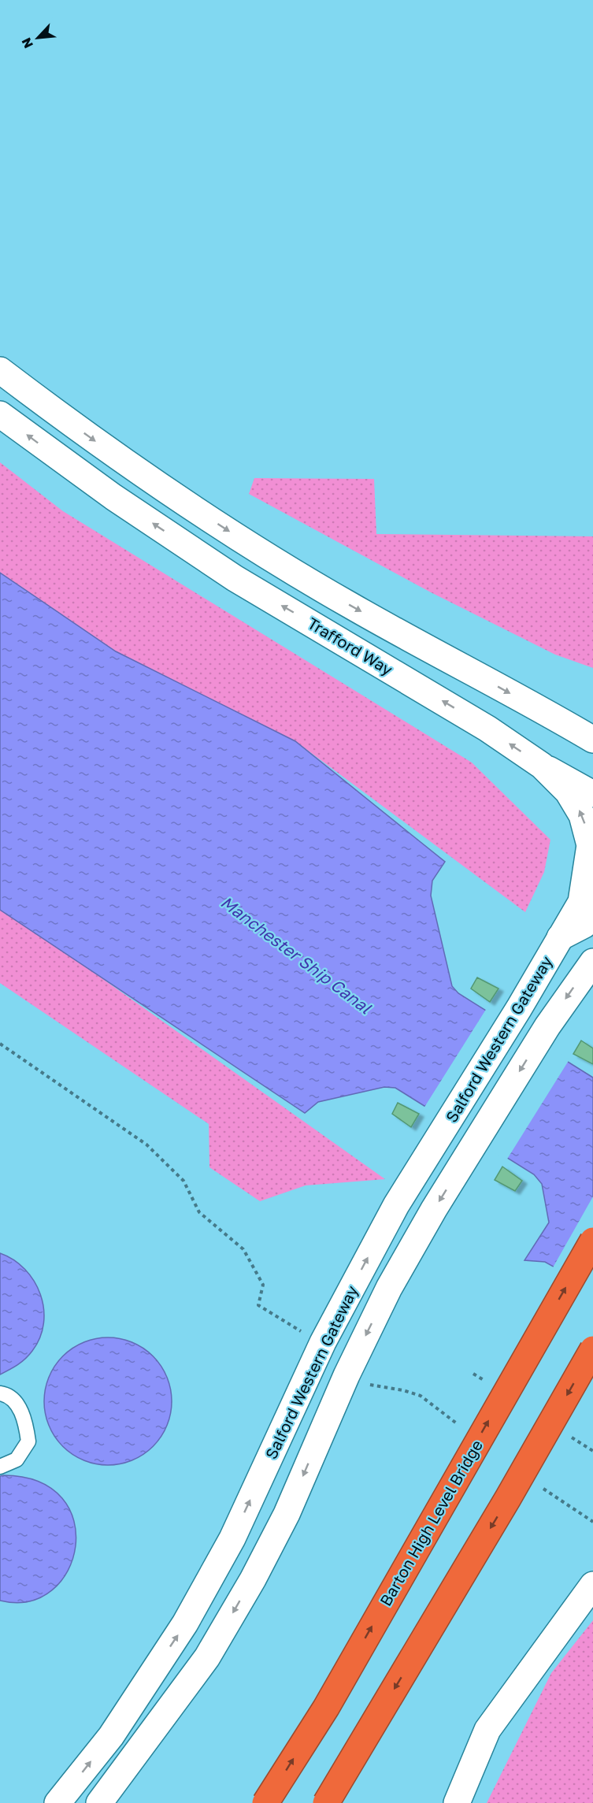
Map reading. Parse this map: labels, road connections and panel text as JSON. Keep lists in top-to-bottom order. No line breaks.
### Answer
{"streets":{"highway":["Barton High Level Bridge"],"street":["Trafford Way","Salford Western Gateway"]},"crossings":[["Trafford Way","Salford Western Gateway"]],"water":["Manchester Ship Canal"],"north":"bottom left"}
